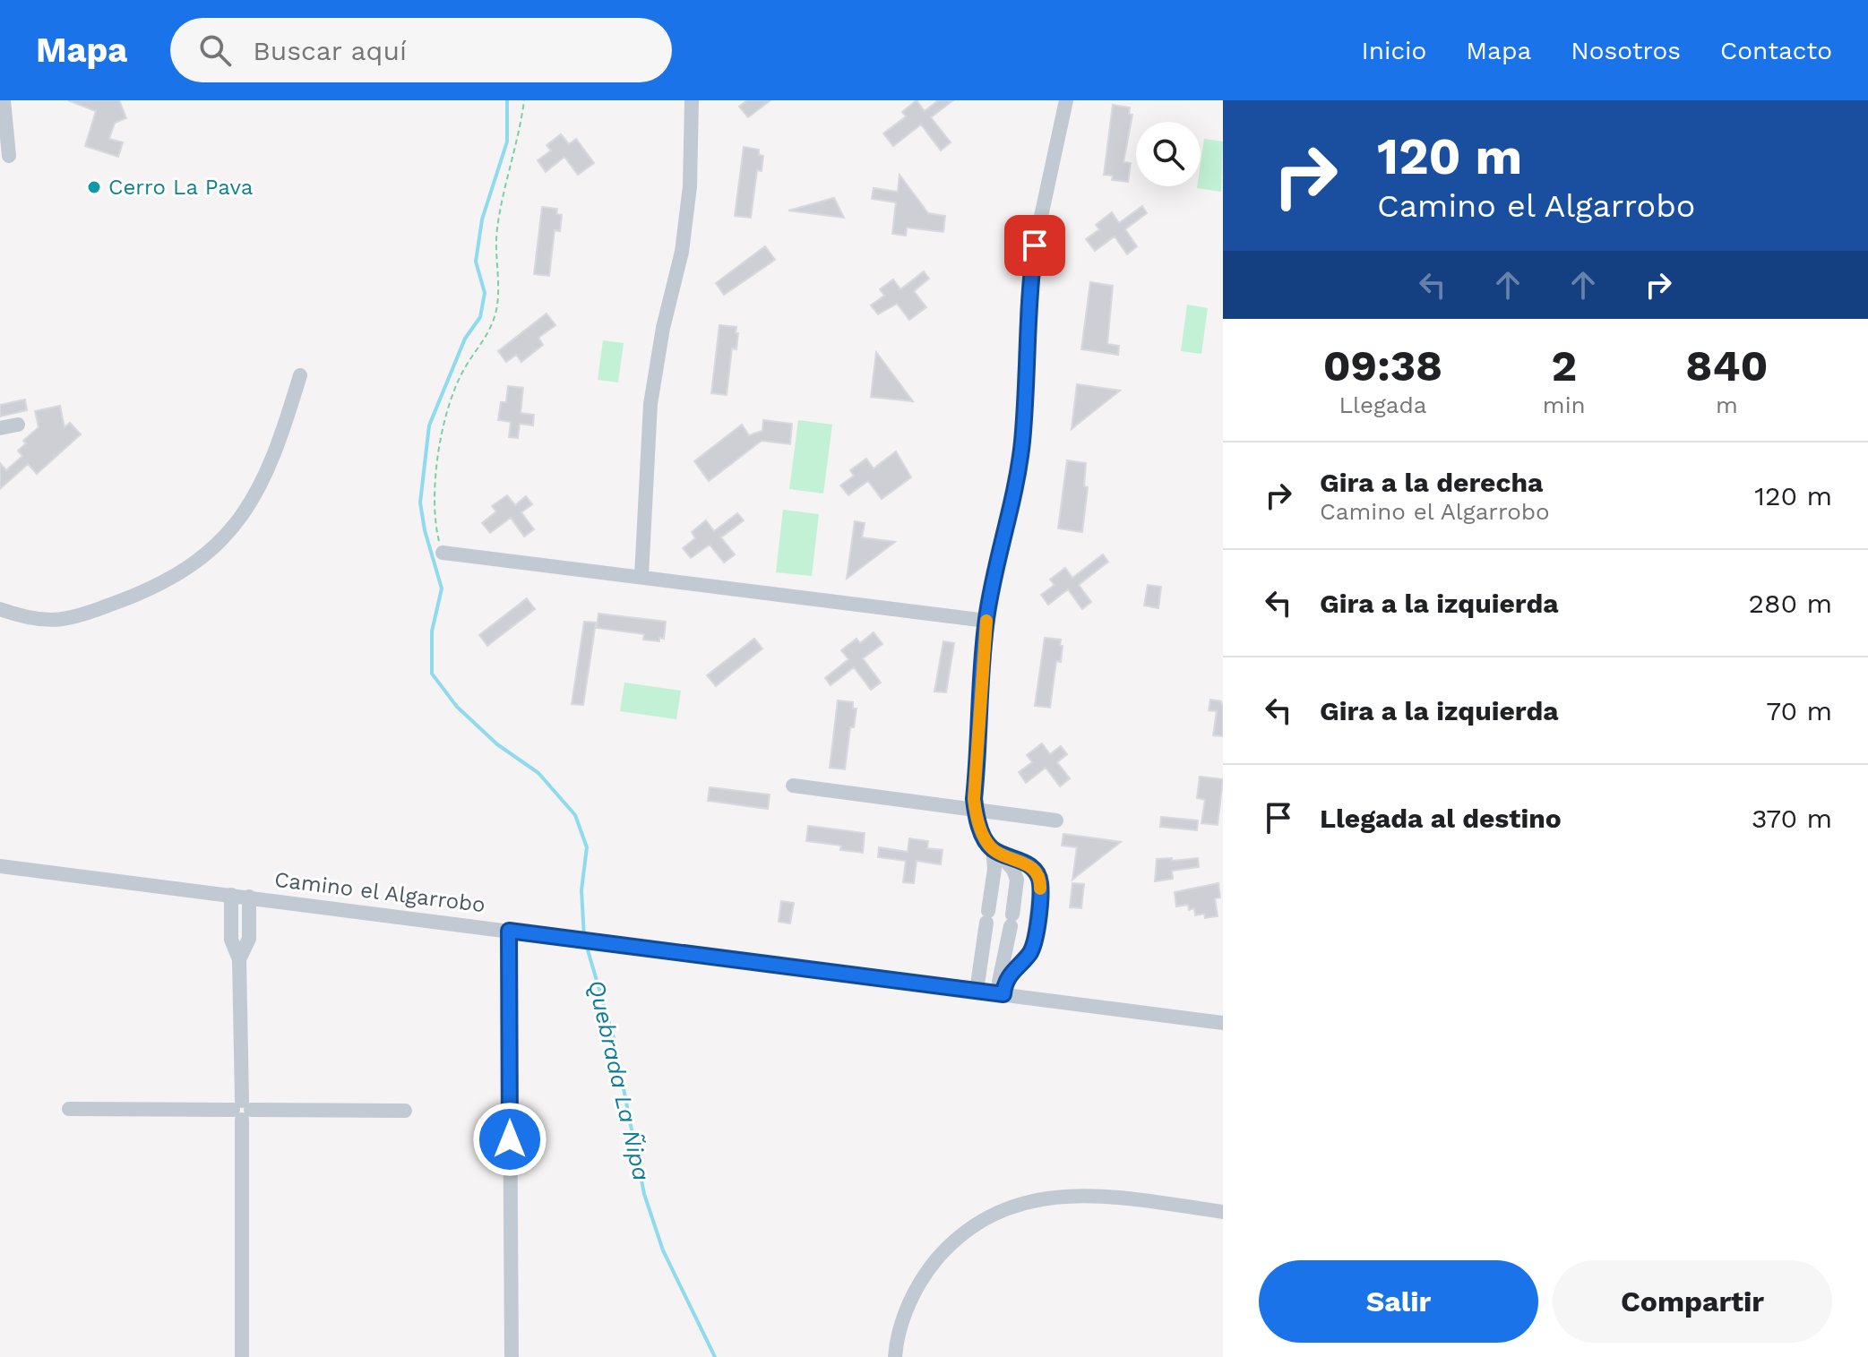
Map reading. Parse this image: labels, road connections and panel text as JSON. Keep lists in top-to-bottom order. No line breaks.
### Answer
{"streets":{"street":["Camino el Algarrobo"]},"water":["Quebrada La Ñipa"],"places":["Cerro La Pava"],"page":{"header":"Mapa","search":"Buscar aquí","nav":["Inicio","Mapa","Nosotros","Contacto"],"turn":["120 m","Camino el Algarrobo"],"eta":["09:38","Llegada","2","min","840","m"],"list":[{"name":"Gira a la derecha","note":"Camino el Algarrobo","value":"120 m"},{"name":"Gira a la izquierda","value":"280 m"},{"name":"Gira a la izquierda","value":"70 m"},{"name":"Llegada al destino","value":"370 m"}],"buttons":["Salir","Compartir"]}}
